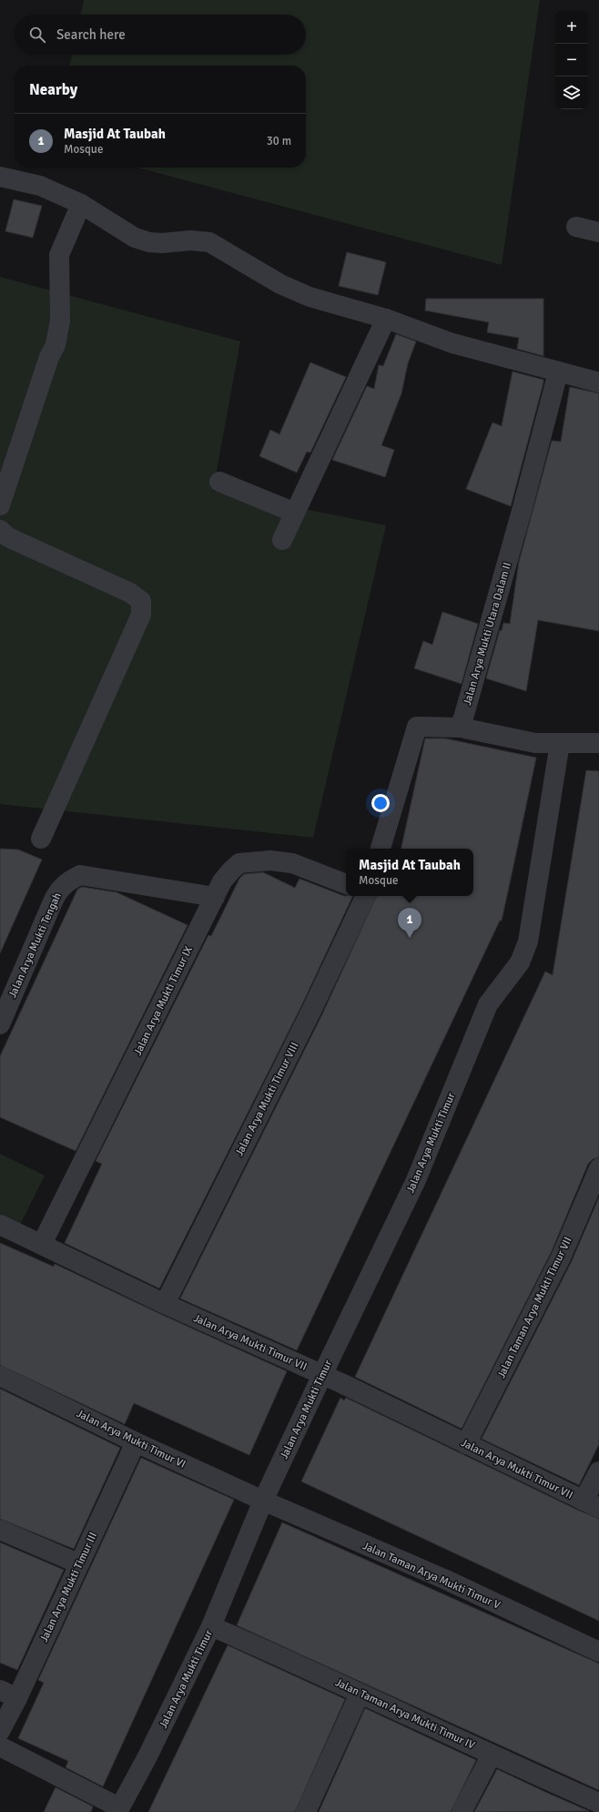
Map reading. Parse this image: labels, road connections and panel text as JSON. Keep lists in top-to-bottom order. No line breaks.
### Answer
{"streets":{"street":["Jalan Arya Mukti Utara Dalam II","Jalan Arya Mukti Tengah","Jalan Arya Mukti Timur IX","Jalan Arya Mukti Timur VIII","Jalan Arya Mukti Timur","Jalan Taman Arya Mukti Timur VII","Jalan Arya Mukti Timur VII","Jalan Arya Mukti Timur VI","Jalan Taman Arya Mukti Timur V","Jalan Arya Mukti Timur III","Jalan Taman Arya Mukti Timur IV"]},"crossings":[["Jalan Arya Mukti Tengah","Jalan Arya Mukti Timur IX"],["Jalan Arya Mukti Timur IX","Jalan Arya Mukti Timur VII"],["Jalan Arya Mukti Timur VIII","Jalan Arya Mukti Timur VII"],["Jalan Arya Mukti Timur","Jalan Arya Mukti Timur VII"],["Jalan Arya Mukti Timur","Jalan Arya Mukti Timur VI"],["Jalan Arya Mukti Timur","Jalan Taman Arya Mukti Timur V"],["Jalan Arya Mukti Timur","Jalan Taman Arya Mukti Timur IV"],["Jalan Taman Arya Mukti Timur VII","Jalan Arya Mukti Timur VII"],["Jalan Arya Mukti Timur VI","Jalan Taman Arya Mukti Timur V"],["Jalan Arya Mukti Timur VI","Jalan Arya Mukti Timur III"]],"page":{"map_buttons":["+","−"],"search":"Search here","heading":"Nearby","list":[{"mark":"1","name":"Masjid At Taubah","note":"Mosque","value":"30 m"}],"popup":["Masjid At Taubah","Mosque"],"pins":"1"}}
